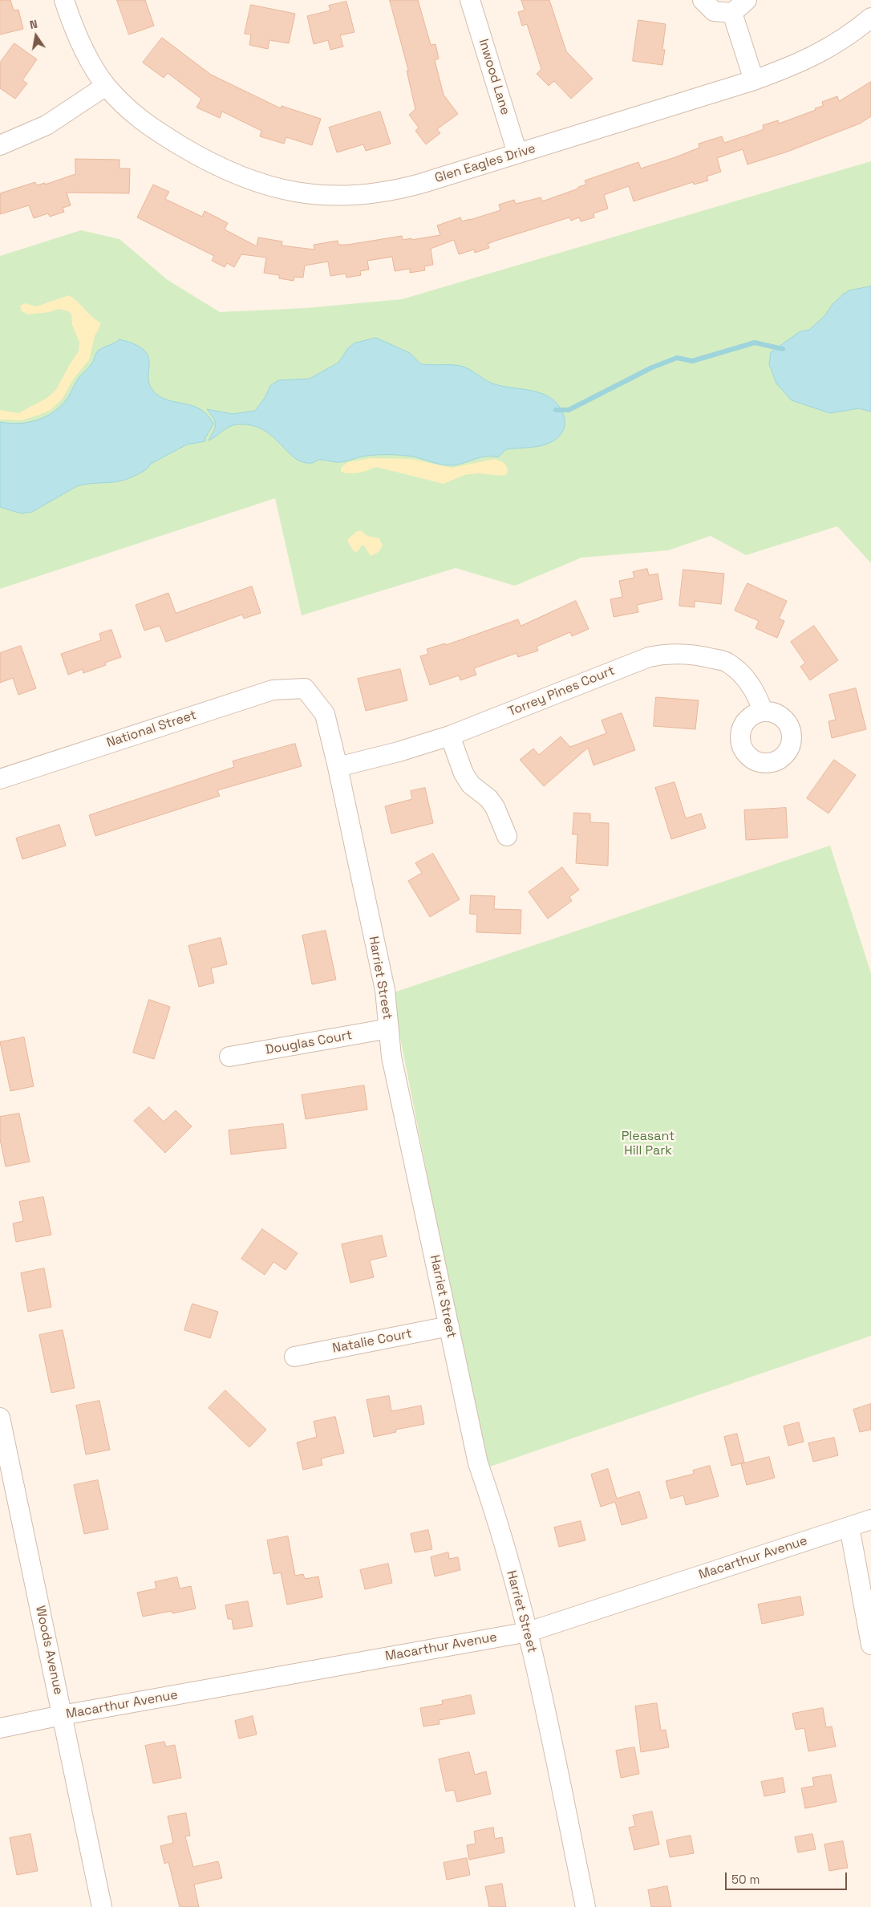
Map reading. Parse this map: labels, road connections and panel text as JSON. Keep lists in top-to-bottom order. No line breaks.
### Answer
{"streets":{"street":["Inwood Lane","Glen Eagles Drive","Torrey Pines Court","National Street","Harriet Street","Douglas Court","Natalie Court","Macarthur Avenue","Woods Avenue"]},"crossings":[["Inwood Lane","Glen Eagles Drive"],["Torrey Pines Court","Harriet Street"],["National Street","Harriet Street"],["Harriet Street","Douglas Court"],["Harriet Street","Natalie Court"],["Harriet Street","Macarthur Avenue"],["Macarthur Avenue","Woods Avenue"]],"parks":["Pleasant Hill Park"],"scale_bar":"50 m","north":"top"}
